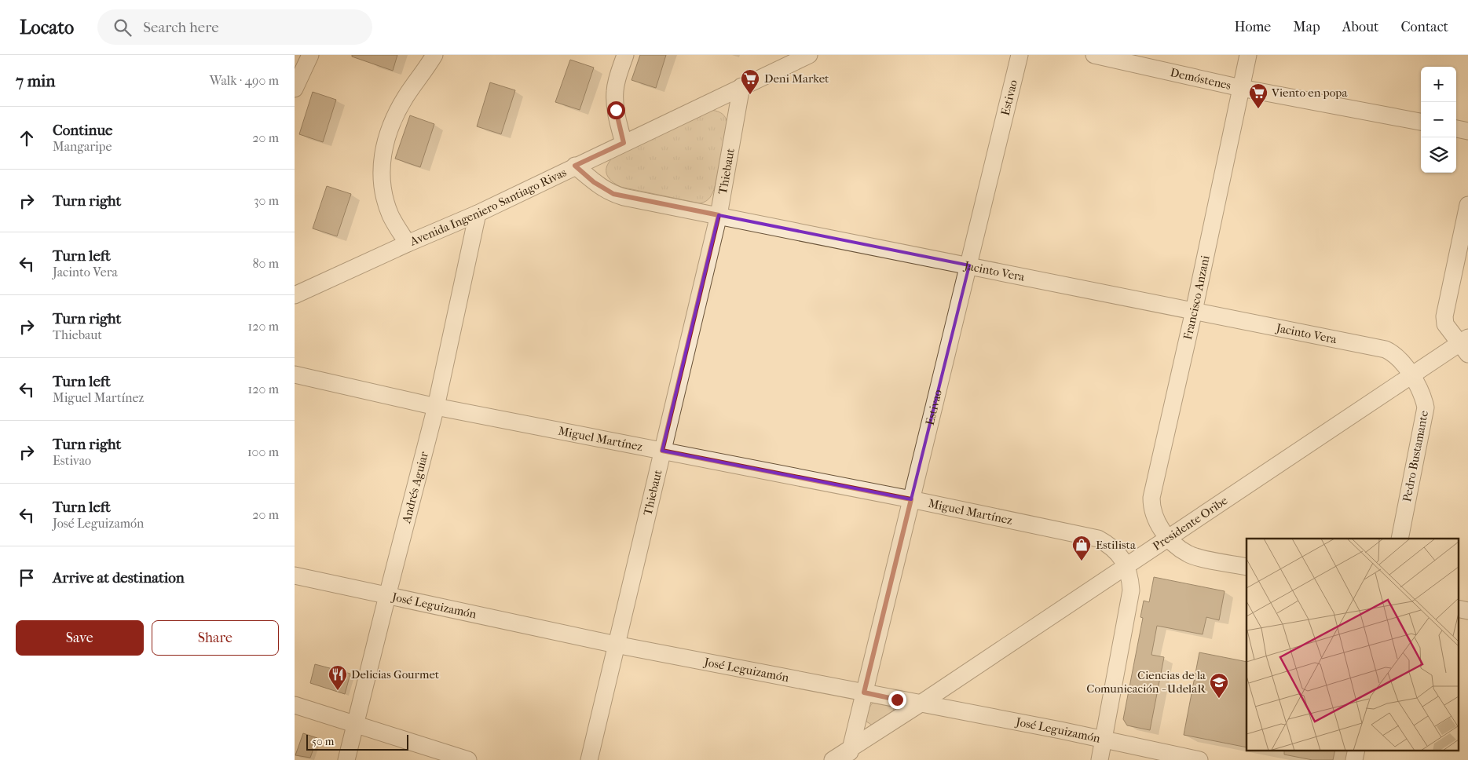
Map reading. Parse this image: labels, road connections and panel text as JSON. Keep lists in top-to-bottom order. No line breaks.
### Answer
{"streets":{"street":["Demóstenes","Estivao","Thiebaut","Avenida Ingeniero Santiago Rivas","Jacinto Vera","Francisco Anzani","Miguel Martínez","Pedro Bustamante","Andrés Aguiar","Presidente Oribe","José Leguizamón"]},"crossings":[["Demóstenes","Francisco Anzani"],["Estivao","Jacinto Vera"],["Estivao","Miguel Martínez"],["Estivao","Presidente Oribe"],["Estivao","José Leguizamón"],["Thiebaut","Avenida Ingeniero Santiago Rivas"],["Thiebaut","Jacinto Vera"],["Thiebaut","Miguel Martínez"],["Thiebaut","José Leguizamón"],["Avenida Ingeniero Santiago Rivas","Jacinto Vera"],["Avenida Ingeniero Santiago Rivas","Andrés Aguiar"],["Jacinto Vera","Francisco Anzani"],["Jacinto Vera","Pedro Bustamante"],["Jacinto Vera","Presidente Oribe"],["Francisco Anzani","Presidente Oribe"],["Miguel Martínez","Andrés Aguiar"],["Miguel Martínez","Presidente Oribe"],["Pedro Bustamante","Presidente Oribe"],["Andrés Aguiar","José Leguizamón"],["Presidente Oribe","José Leguizamón"]],"places":{"supermarket":["Deni Market","Viento en popa"],"shop":["Estilista"],"restaurant":["Delicias Gourmet"],"school or university":["Ciencias de la Comunicación - UdelaR"]},"scale_bar":"50 m","page":{"header":"Locato","search":"Search here","nav":["Home","Map","About","Contact"],"heading":["7 min","Walk · 490 m"],"map_buttons":["+","−"],"list":[["Continue","Mangaripe","20 m"],["Turn right","30 m"],["Turn left","Jacinto Vera","80 m"],["Turn right","Thiebaut","120 m"],["Turn left","Miguel Martínez","120 m"],["Turn right","Estivao","100 m"],["Turn left","José Leguizamón","20 m"],"Arrive at destination"],"buttons":["Save","Share"],"scale":"50 m"}}
